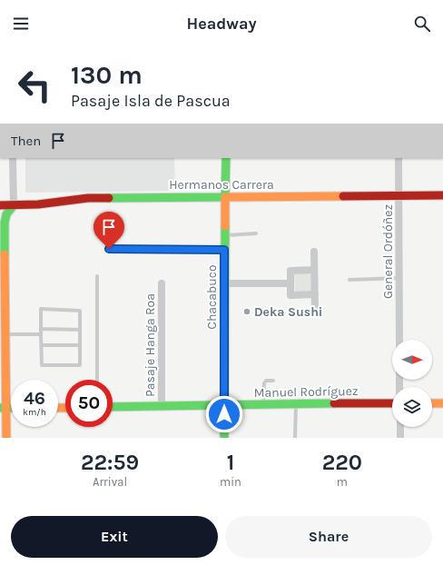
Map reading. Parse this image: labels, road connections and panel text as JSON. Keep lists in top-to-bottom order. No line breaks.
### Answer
{"streets":{"main road":["Hermanos Carrera","Chacabuco","Manuel Rodríguez"],"street":["General Ordóñez","Pasaje Hanga Roa"]},"crossings":[["Hermanos Carrera","General Ordóñez"],["Hermanos Carrera","Chacabuco"],["Chacabuco","Manuel Rodríguez"],["Pasaje Hanga Roa","Manuel Rodríguez"]],"places":["Deka Sushi"],"north":"right","page":{"header":"Headway","turn":["130 m","Pasaje Isla de Pascua"],"then":"Then","speed":"46 km/h","limit":"50","eta":["22:59","Arrival","1","min","220","m"],"buttons":["Exit","Share"]}}
